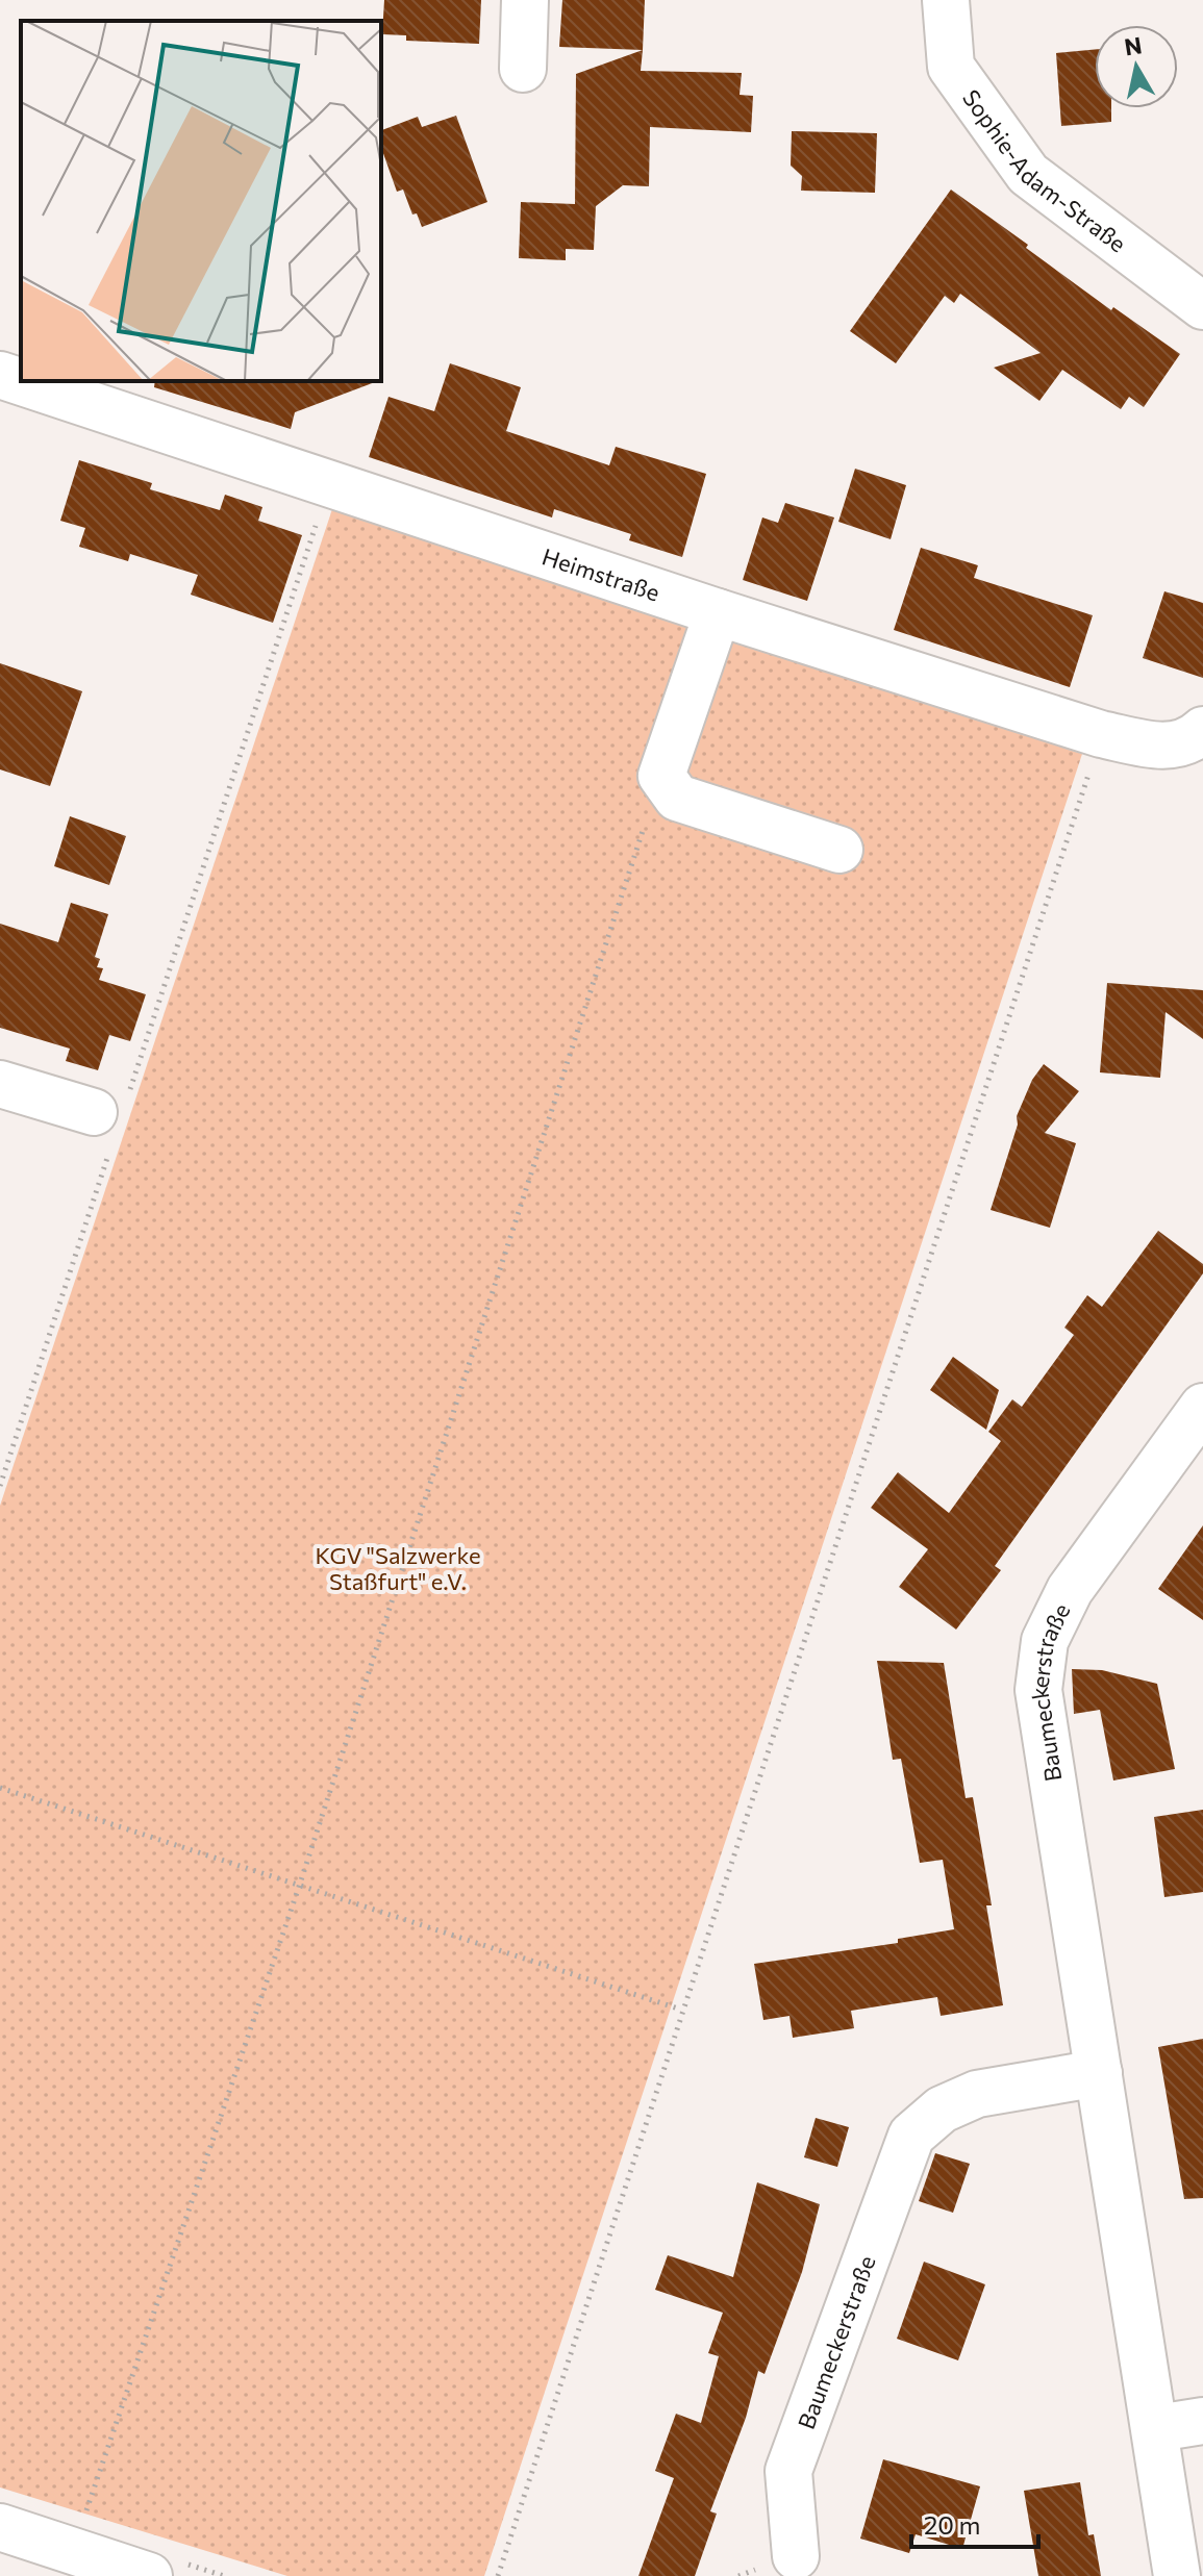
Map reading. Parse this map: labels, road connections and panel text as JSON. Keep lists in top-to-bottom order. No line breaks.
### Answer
{"streets":{"street":["Sophie-Adam-Straße","Heimstraße","Baumeckerstraße"]},"parks":["KGV \"Salzwerke Staßfurt\" e.V."],"scale_bar":"20 m","north":"top"}
